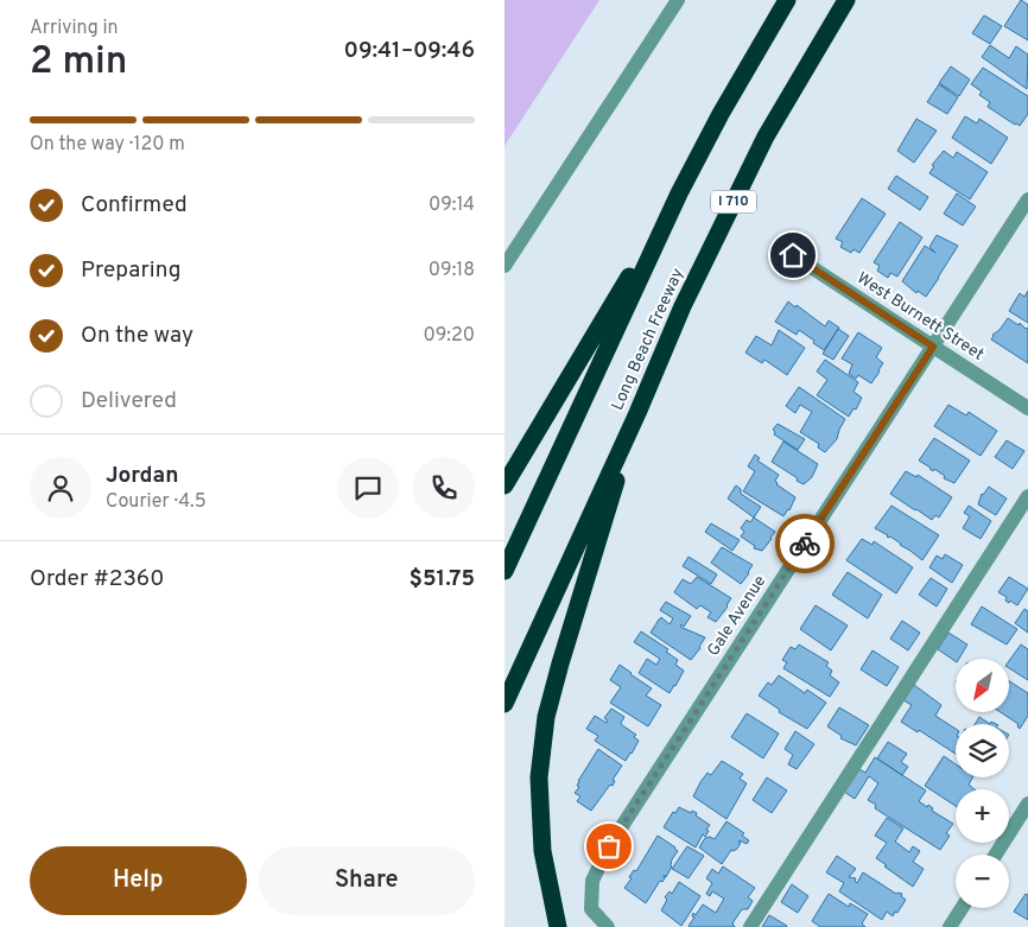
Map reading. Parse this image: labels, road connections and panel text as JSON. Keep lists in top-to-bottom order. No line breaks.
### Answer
{"streets":{"highway":["I 710","Long Beach Freeway"],"street":["West Burnett Street","Gale Avenue"]},"crossings":[["West Burnett Street","Gale Avenue"]],"north":"bottom left","page":{"heading":["2 min","Arriving in","09:41–09:46"],"panel":["Jordan","Courier · 4.5","Order #2360","$51.75"],"bar":"On the way · 120 m","list":[["Confirmed","09:14"],["Preparing","09:18"],["On the way","09:20"],"Delivered"],"map_buttons":["+","−"],"buttons":["Help","Share"]}}
